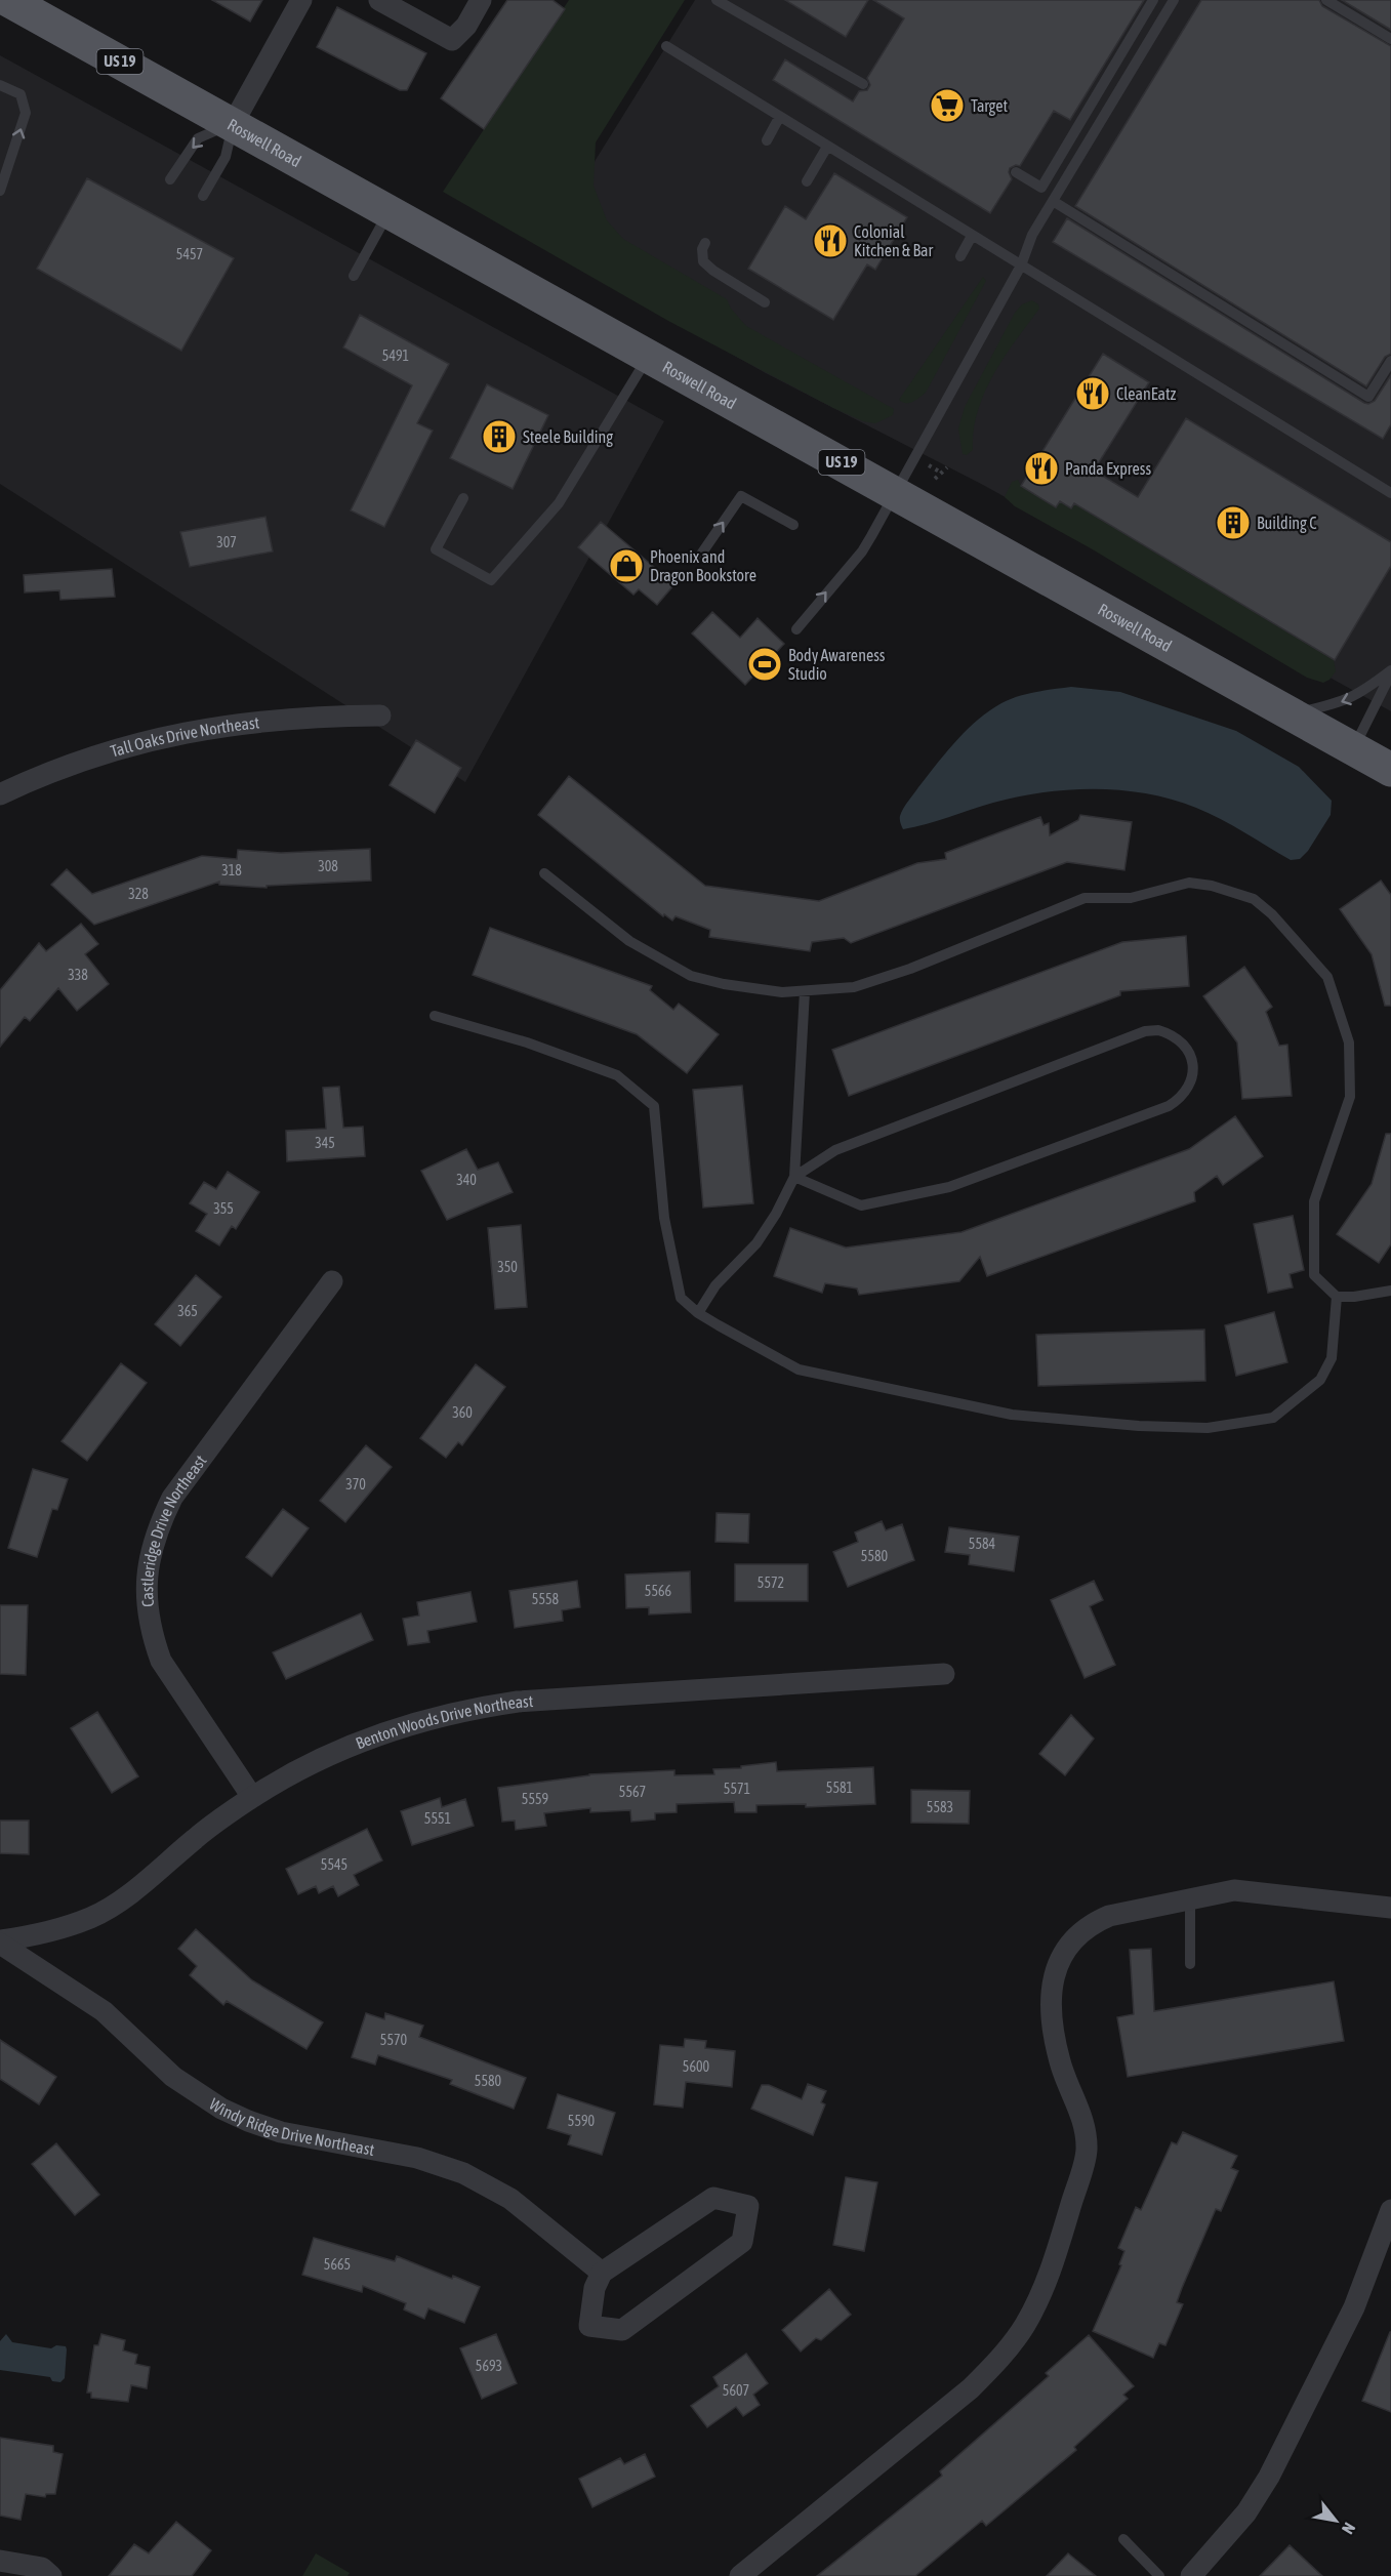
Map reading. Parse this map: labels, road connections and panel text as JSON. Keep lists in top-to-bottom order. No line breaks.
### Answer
{"streets":{"main road":["US 19","Roswell Road"],"street":["Tall Oaks Drive Northeast","Castleridge Drive Northeast","Benton Woods Drive Northeast","Windy Ridge Drive Northeast"]},"crossings":[["Castleridge Drive Northeast","Benton Woods Drive Northeast"],["Benton Woods Drive Northeast","Windy Ridge Drive Northeast"]],"places":{"supermarket":["Target"],"restaurant":["Colonial Kitchen & Bar","CleanEatz","Panda Express"],"building":["Steele Building","Building C"],"shop":["Phoenix and Dragon Bookstore"],"sports":["Body Awareness Studio"]},"house_numbers":["5457","5491","307","308","318","328","338","345","340","355","350","365","360","370","5584","5580","5572","5566","5558","5581","5571","5567","5559","5583","5551","5545","5570","5600","5580","5590","5665","5693","5607"],"north":"bottom right"}
